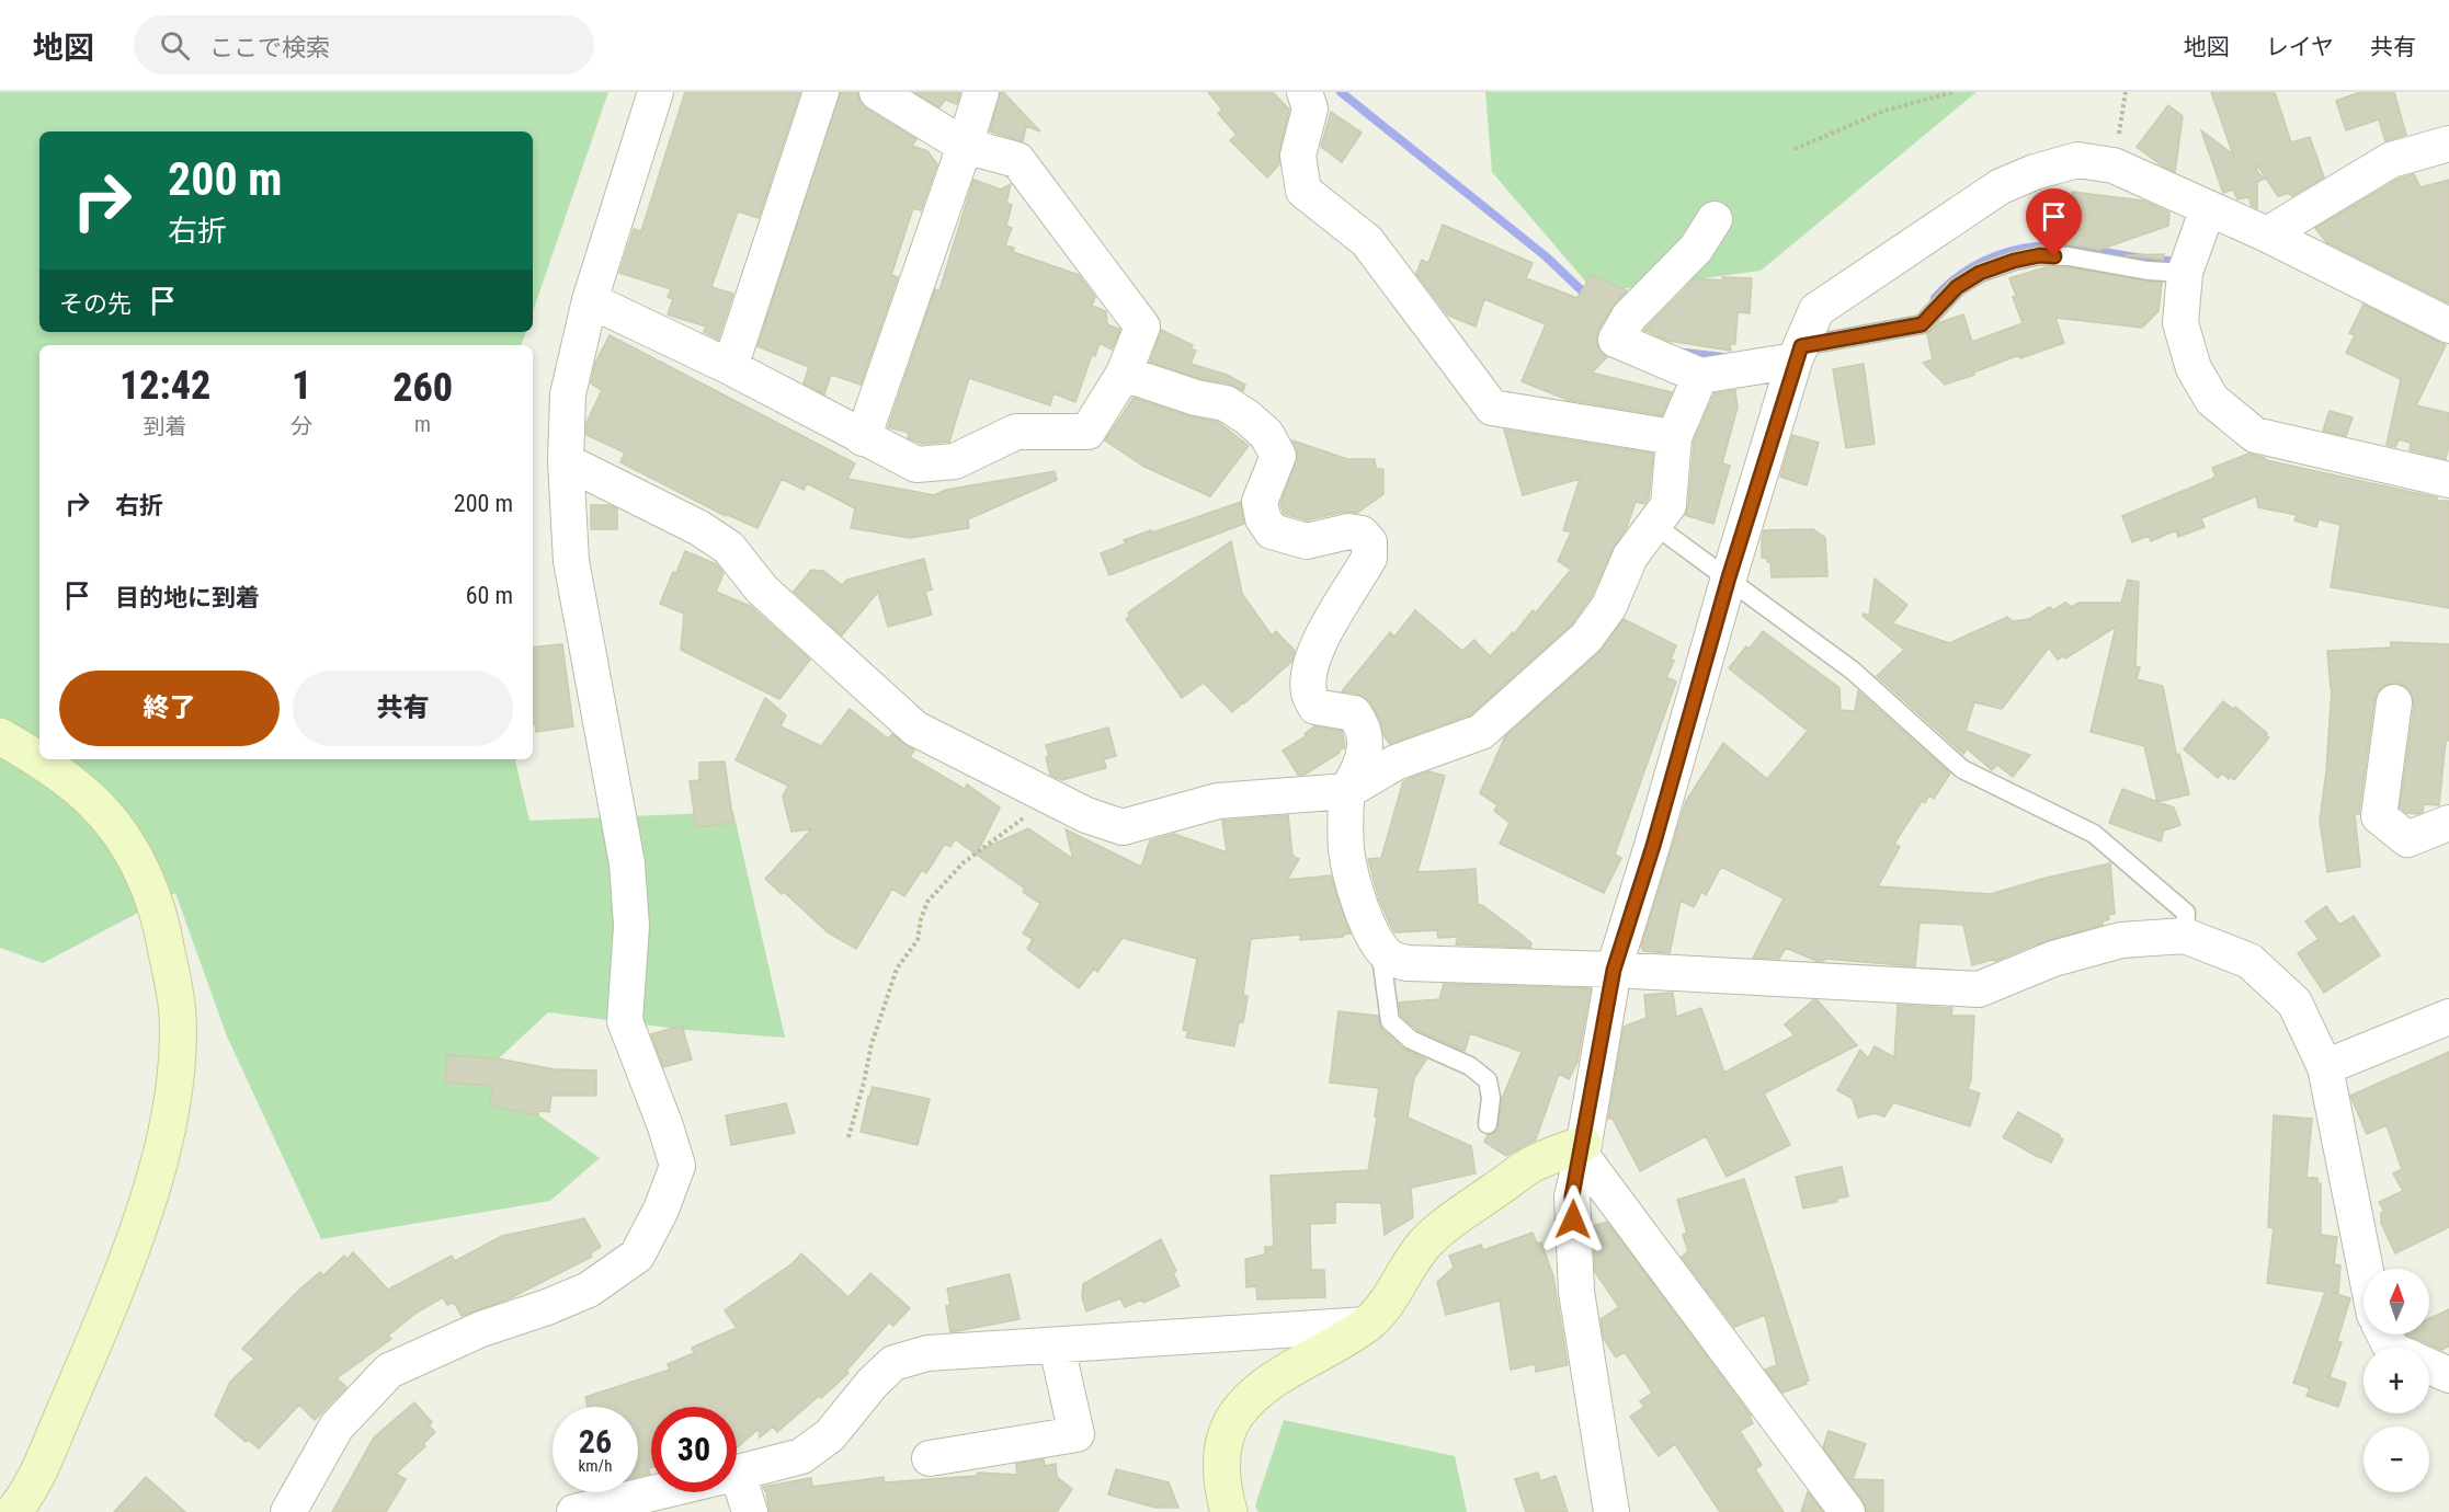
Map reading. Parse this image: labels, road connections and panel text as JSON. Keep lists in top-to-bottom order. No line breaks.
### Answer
{"north":"top","page":{"header":"地図","search":"ここで検索","nav":["地図","レイヤ","共有"],"turn":["200 m","右折"],"then":"その先","eta":["12:42","到着","1","分","260","m"],"list":[{"name":"右折","value":"200 m"},{"name":"目的地に到着","value":"60 m"}],"buttons":["終了","共有"],"map_buttons":["+","−"],"speed":"26 km/h","limit":"30"}}
